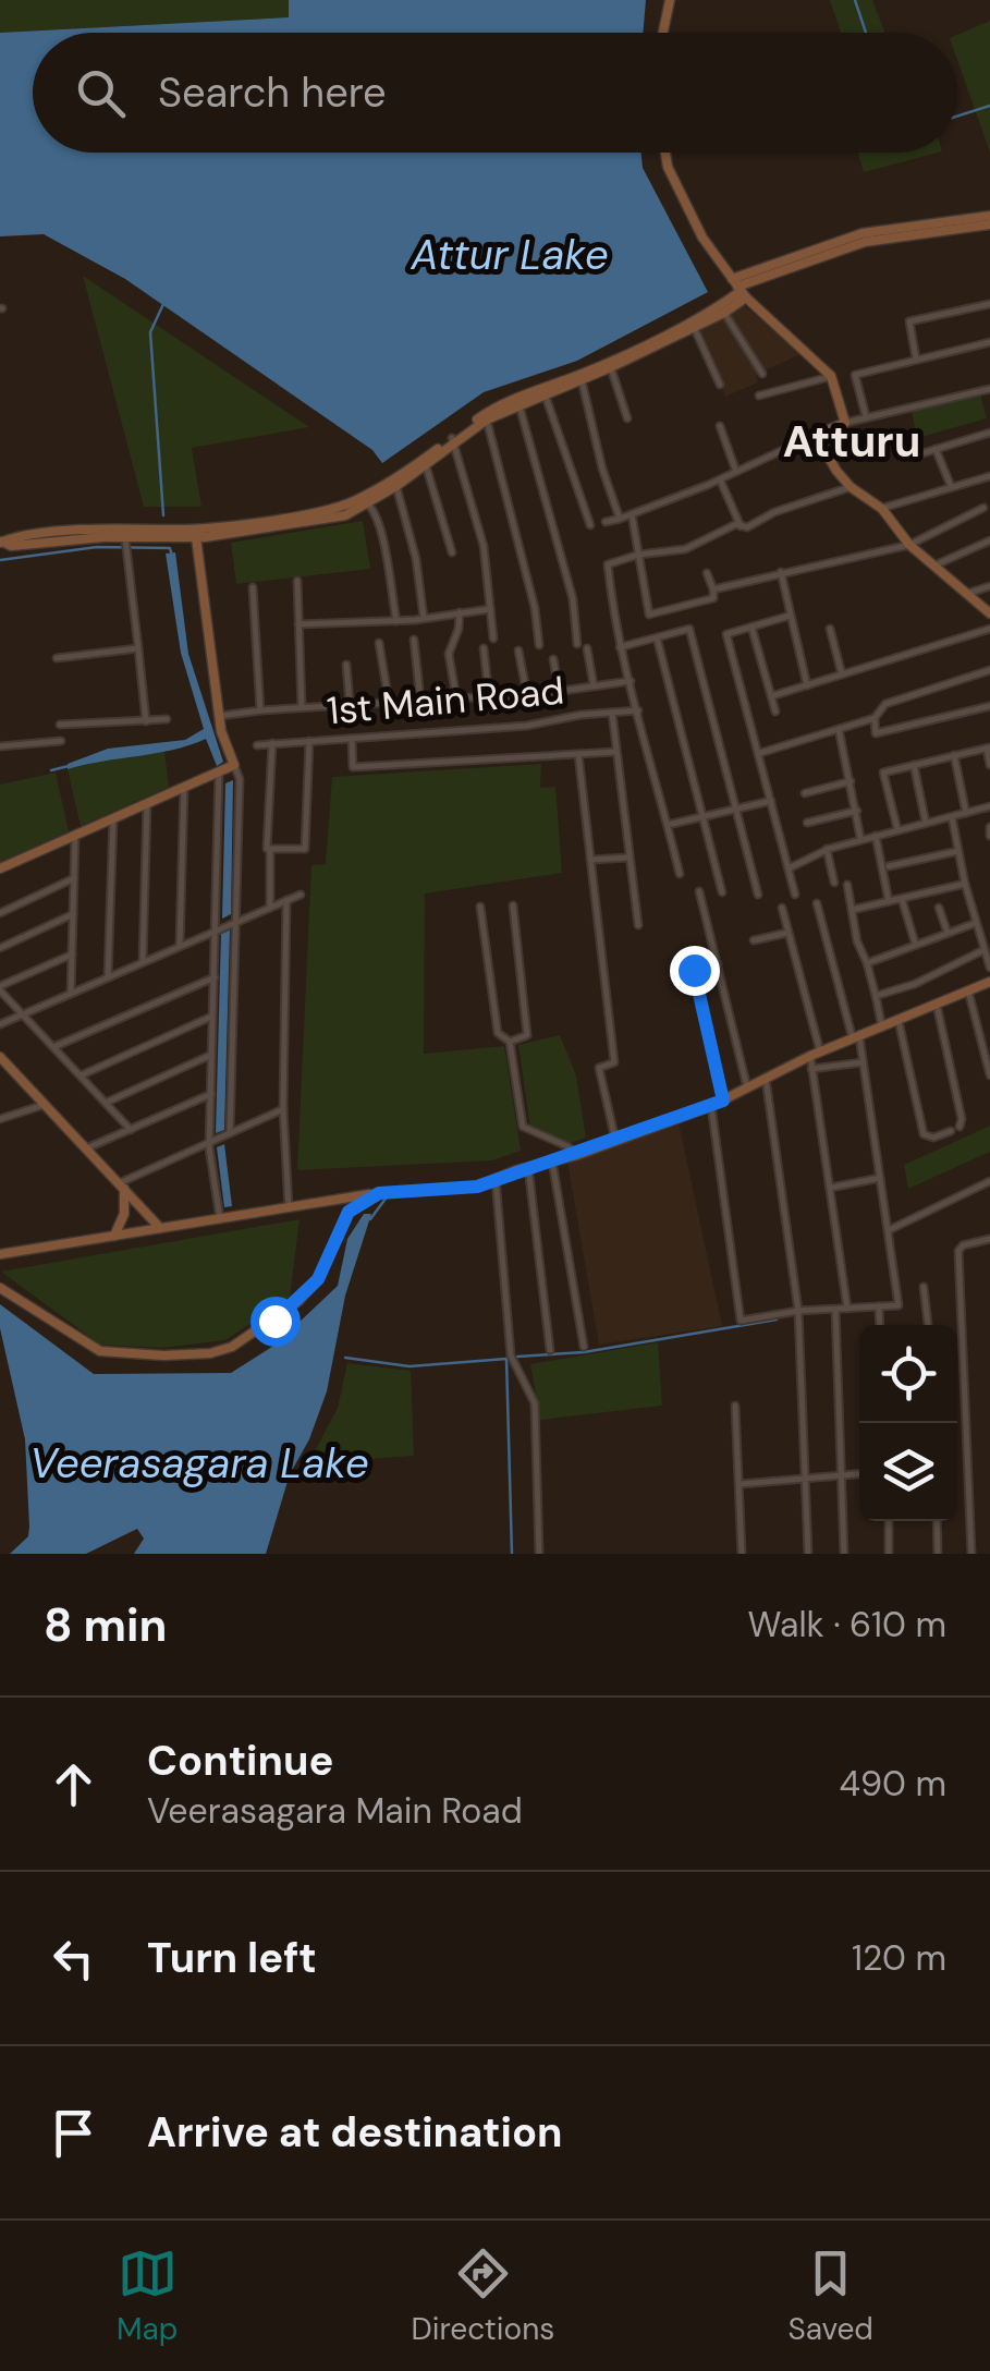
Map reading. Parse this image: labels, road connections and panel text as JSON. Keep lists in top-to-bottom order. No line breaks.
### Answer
{"streets":{"street":["1st Main Road"]},"districts":["Atturu"],"water":["Attur Lake","Veerasagara Lake"],"page":{"search":"Search here","heading":["8 min","Walk · 610 m"],"list":[["Continue","Veerasagara Main Road","490 m"],["Turn left","120 m"],"Arrive at destination"],"nav":["Map","Directions","Saved"]}}
